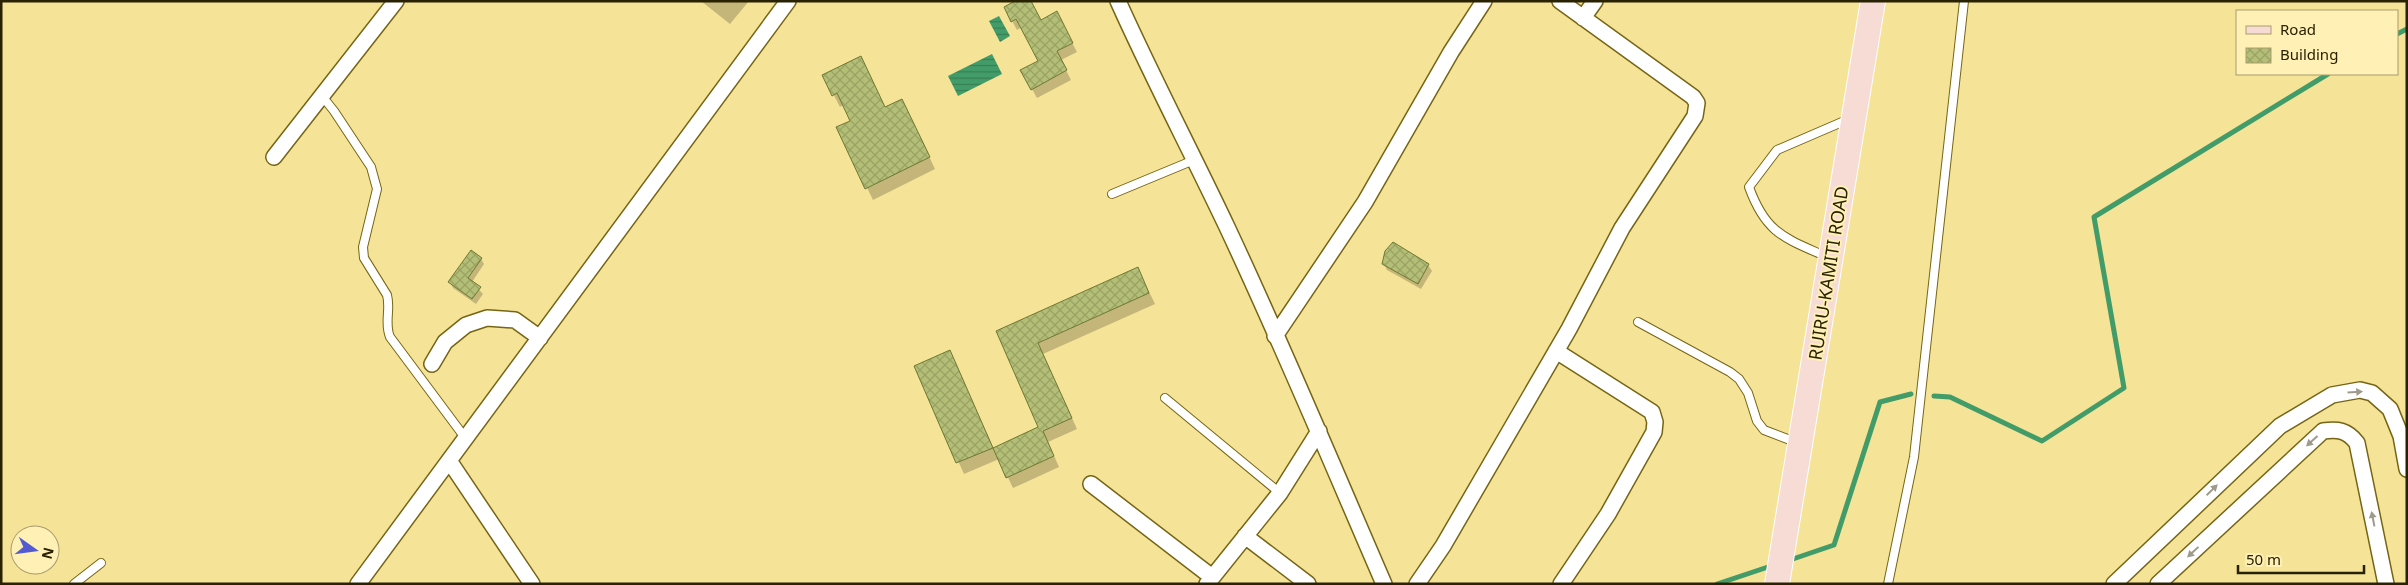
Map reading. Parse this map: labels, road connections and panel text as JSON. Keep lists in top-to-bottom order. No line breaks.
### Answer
{"streets":{"main road":["RUIRU-KAMITI ROAD"]},"legend":["Road","Building"],"scale_bar":"50 m","north":"right"}
